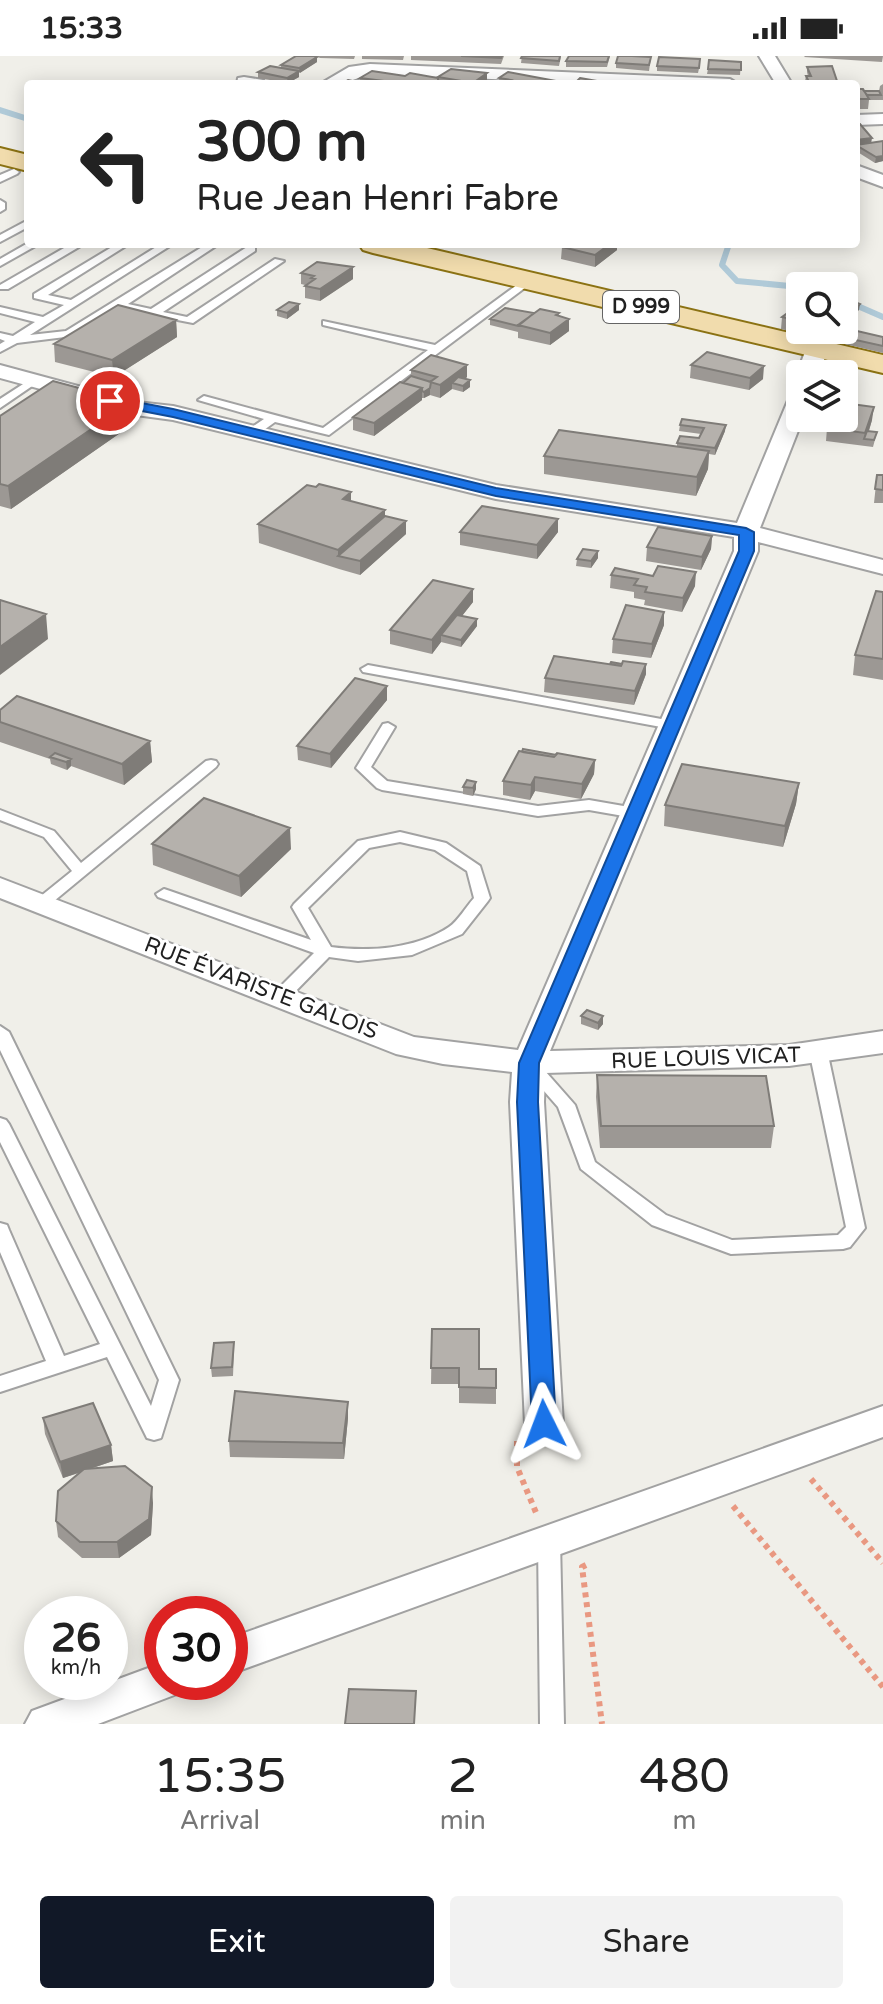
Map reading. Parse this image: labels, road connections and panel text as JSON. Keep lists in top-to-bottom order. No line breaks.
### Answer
{"streets":{"main road":["D 999"],"street":["RUE ÉVARISTE GALOIS","RUE LOUIS VICAT"]},"crossings":[["RUE ÉVARISTE GALOIS","RUE LOUIS VICAT"]],"page":{"status":"15:33","turn":["300 m","Rue Jean Henri Fabre"],"speed":"26 km/h","limit":"30","eta":["15:35","Arrival","2","min","480","m"],"buttons":["Exit","Share"]}}
